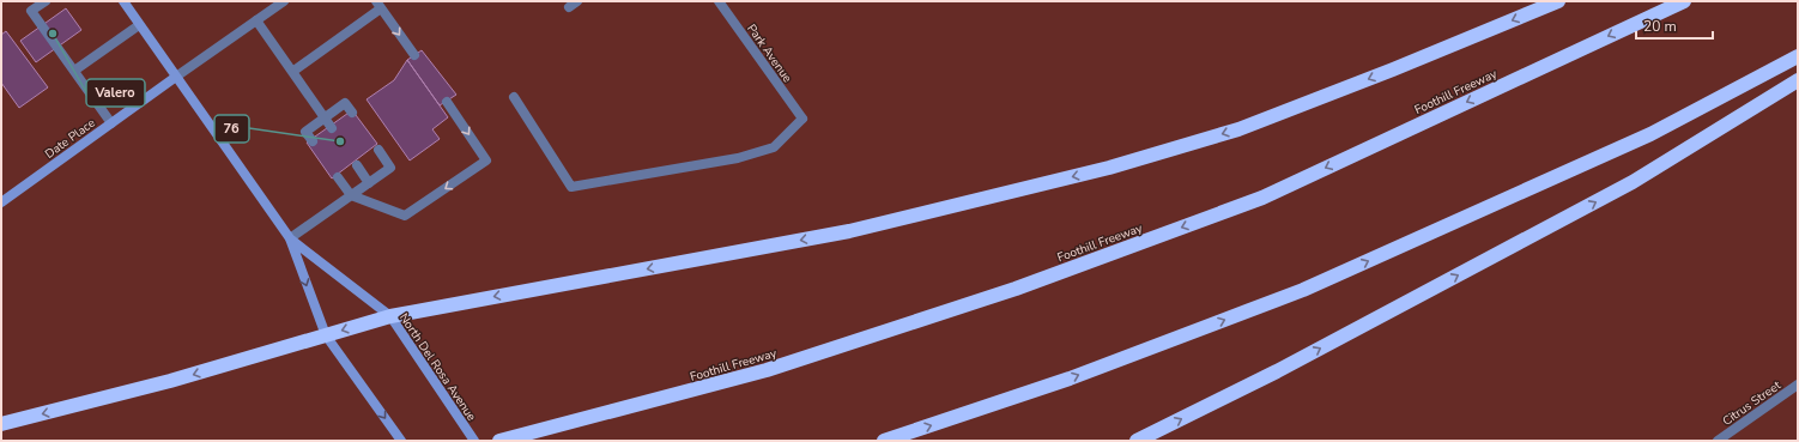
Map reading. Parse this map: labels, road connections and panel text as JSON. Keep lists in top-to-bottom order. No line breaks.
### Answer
{"streets":{"highway":["Foothill Freeway"],"main road":["Date Place","North Del Rosa Avenue"],"street":["Park Avenue","Citrus Street"]},"crossings":[["Date Place","North Del Rosa Avenue"]],"places":["Valero","76"],"scale_bar":"20 m"}
